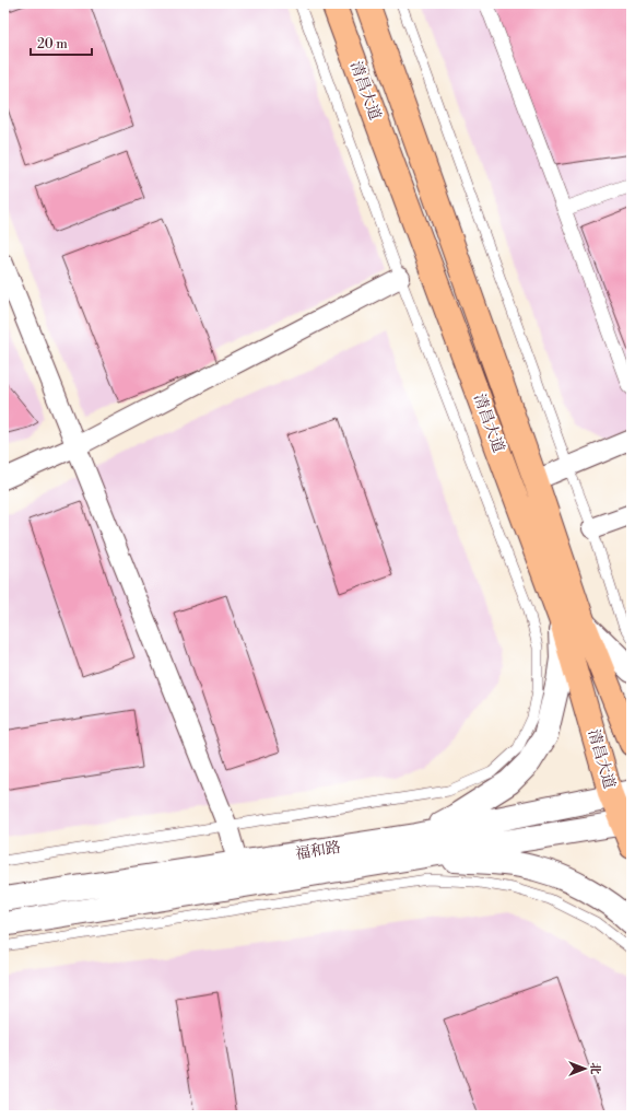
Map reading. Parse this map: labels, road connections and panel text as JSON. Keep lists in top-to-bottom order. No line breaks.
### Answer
{"streets":{"main road":["清昌大道"],"street":["福和路"]},"crossings":[["清昌大道","福和路"]],"scale_bar":"20 m","north":"right"}
